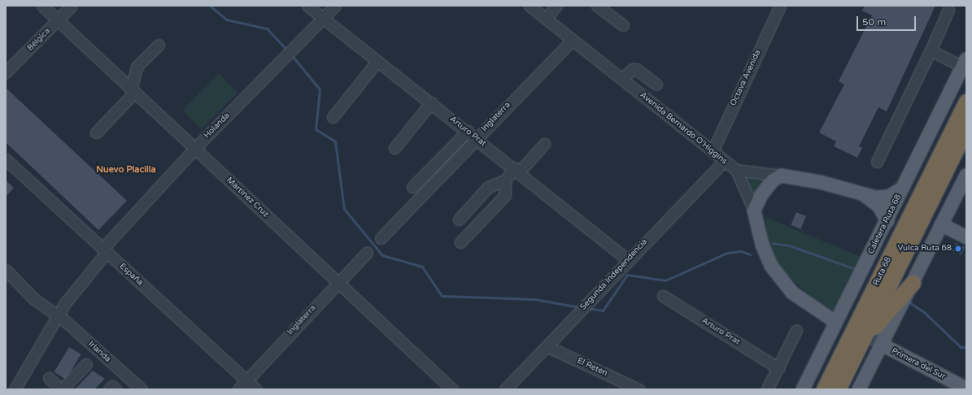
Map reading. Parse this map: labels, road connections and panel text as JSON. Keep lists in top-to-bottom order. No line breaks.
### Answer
{"streets":{"highway":["Ruta 68"],"main road":["Avenida Bernardo O'Higgins","Caletera Ruta 68","Primera del Sur"],"street":["Bélgica","Octava Avenida","Inglaterra","Holanda","Arturo Prat","Martínez Cruz","España","Segunda Independencia","Irlanda","El Retén"]},"crossings":[["Bélgica","Martínez Cruz"],["Octava Avenida","Avenida Bernardo O'Higgins"],["Inglaterra","Avenida Bernardo O'Higgins"],["Inglaterra","Arturo Prat"],["Inglaterra","Martínez Cruz"],["Inglaterra","España"],["Holanda","Arturo Prat"],["Holanda","Martínez Cruz"],["Holanda","España"],["Holanda","Irlanda"],["Avenida Bernardo O'Higgins","Caletera Ruta 68"],["Avenida Bernardo O'Higgins","Segunda Independencia"],["Arturo Prat","Segunda Independencia"],["Segunda Independencia","El Retén"]],"districts":["Nuevo Placilla"],"places":["Vulca Ruta 68"],"scale_bar":"50 m"}
